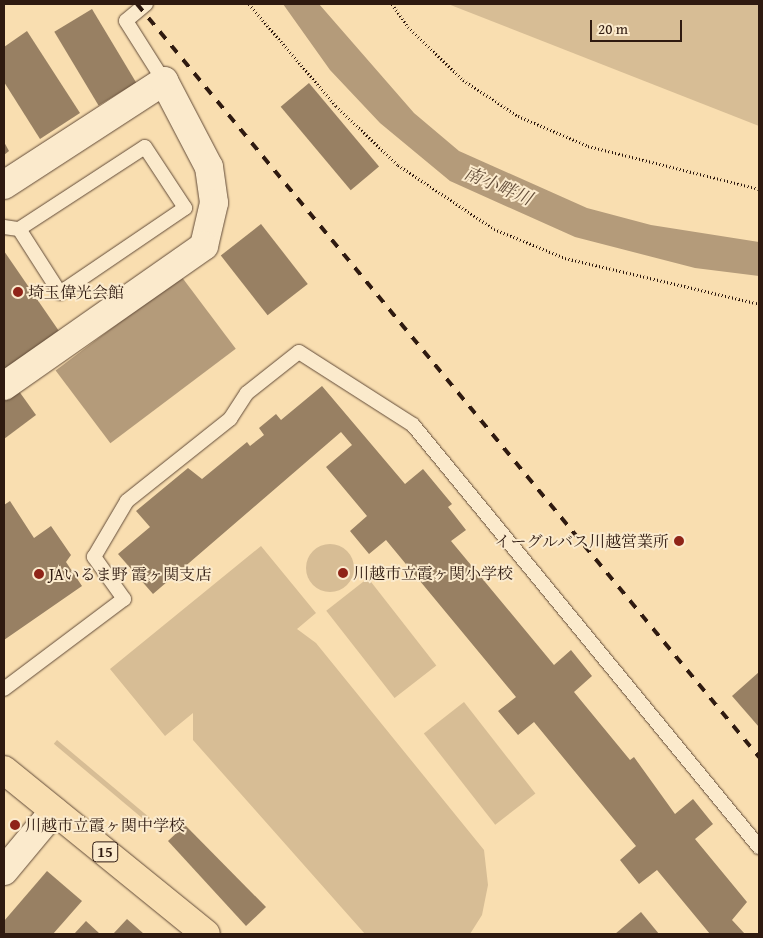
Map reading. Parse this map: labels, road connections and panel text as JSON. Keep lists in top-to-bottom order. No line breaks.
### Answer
{"streets":{"main road":["15"]},"water":["南小畔川"],"places":["埼玉偉光会館","イーグルバス川越営業所","川越市立霞ヶ関小学校","JAいるま野 霞ヶ関支店","川越市立霞ヶ関中学校"],"scale_bar":"20 m"}
